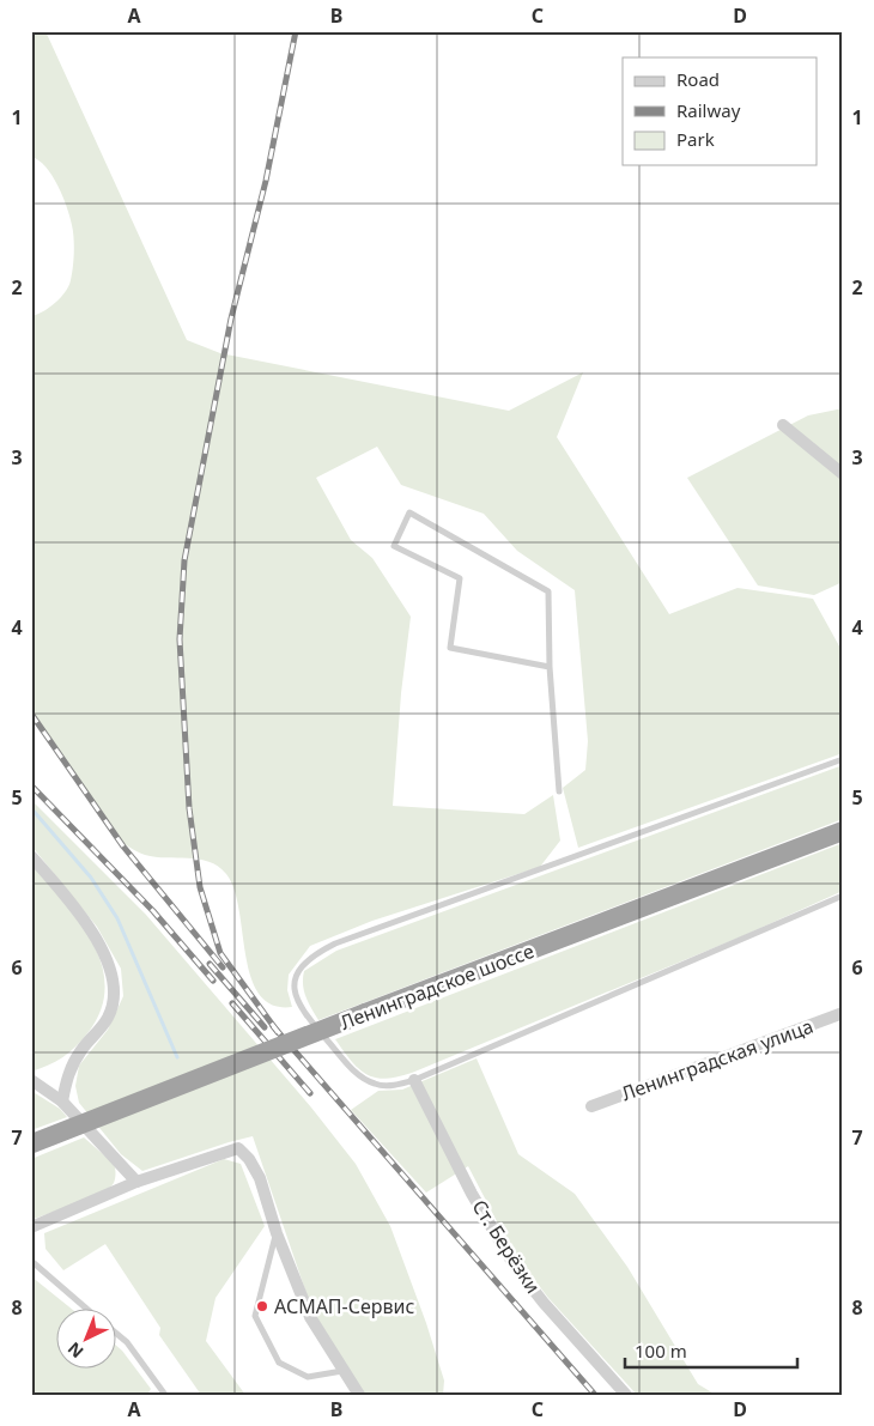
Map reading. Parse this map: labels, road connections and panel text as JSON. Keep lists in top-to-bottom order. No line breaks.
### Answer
{"streets":{"highway":["Ленинградское шоссе"],"street":["Ленинградская улица","Ст. Берёзки"]},"places":["АСМАП-Сервис"],"legend":["Road","Railway","Park"],"scale_bar":"100 m","north":"bottom left","grid":{"columns":["A","B","C","D"],"rows":["1","2","3","4","5","6","7","8"]}}
